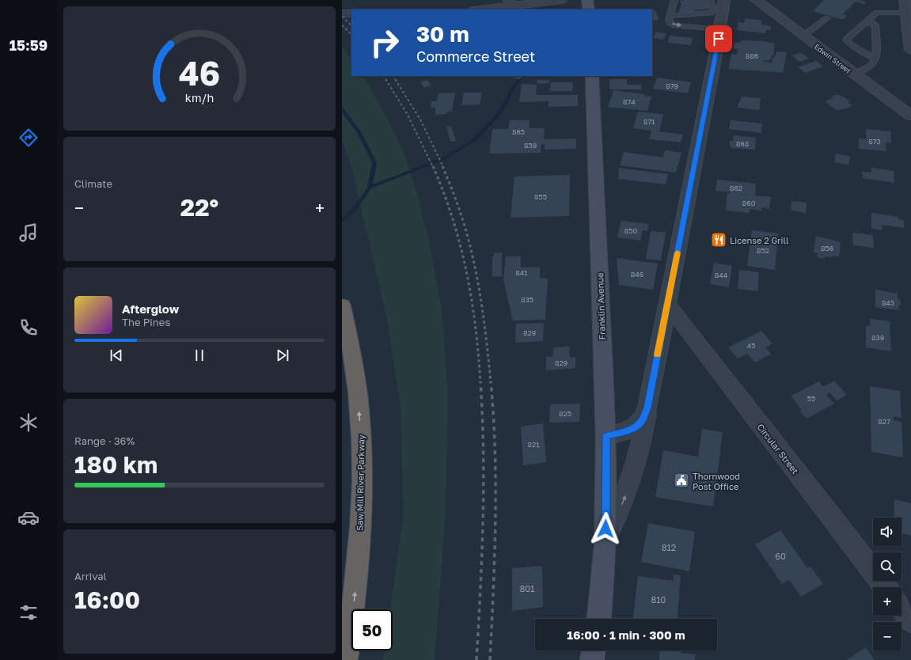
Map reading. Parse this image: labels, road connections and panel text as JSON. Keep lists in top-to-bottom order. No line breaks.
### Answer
{"streets":{"highway":["Saw Mill River Parkway"],"main road":["Franklin Avenue"],"street":["Edwin Street","Circular Street"]},"one_way":["Saw Mill River Parkway"],"places":{"restaurant":["License 2 Grill"],"public building":["Thornwood Post Office"]},"house_numbers":["886","879","874","871","865","873","868","859","862","855","860","850","856","852","841","846","844","835","843","829","839","45","829","55","825","827","821","812","60","801","810"],"page":{"tabs":"15:59","turn":["30 m","Commerce Street"],"tile":["Climate",["Range · 36%","180 km"],["Arrival","16:00"]],"heat":["−","22°","+"],"song":["Afterglow","The Pines"],"map_buttons":["+","−"],"limit":"50","trip":"16:00 · 1 min · 300 m","gauge":["46","km/h"]}}
